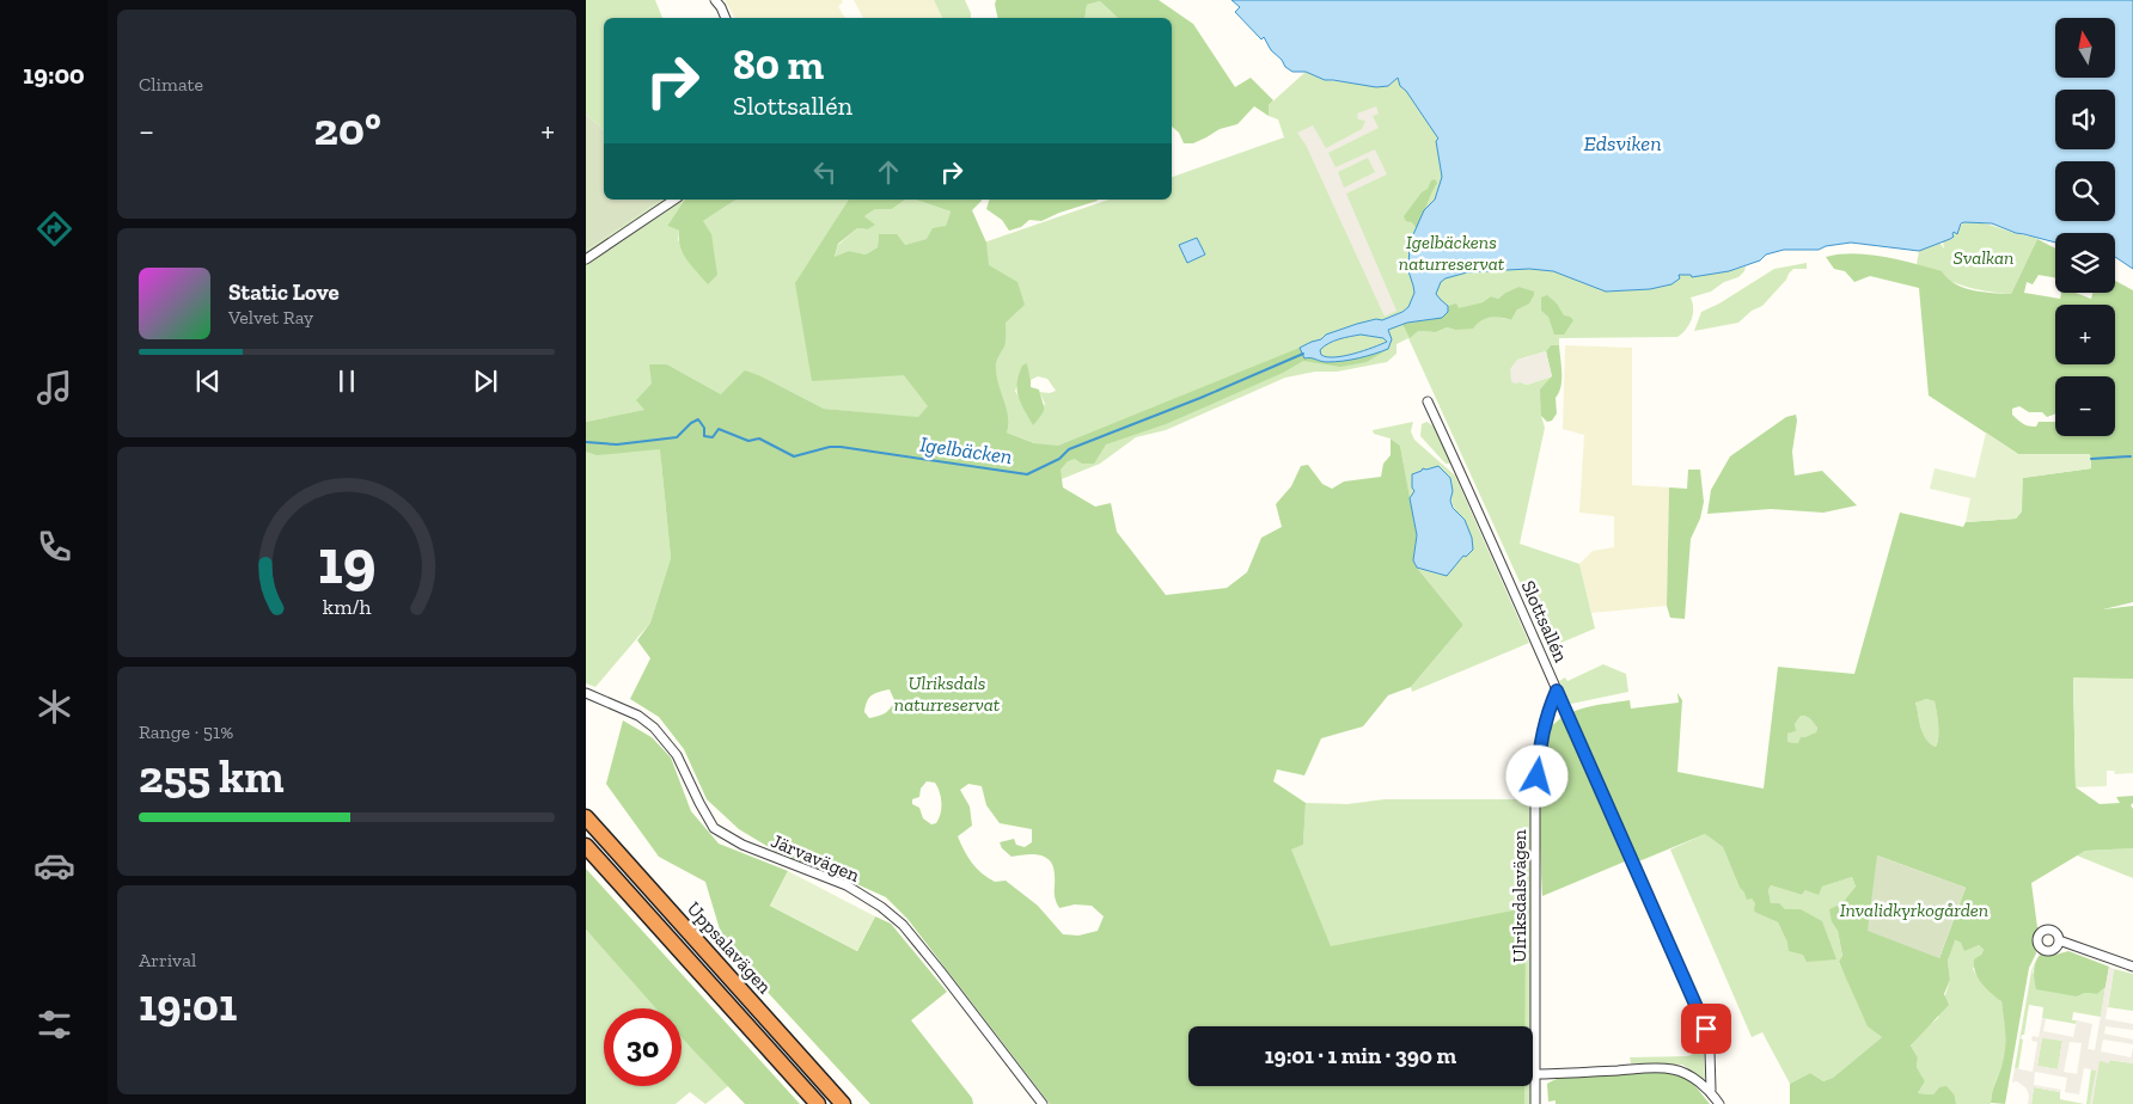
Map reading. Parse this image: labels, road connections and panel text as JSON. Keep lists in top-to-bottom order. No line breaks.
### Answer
{"streets":{"highway":["Uppsalavägen"],"street":["Slottsallén","Järvavägen","Ulriksdalsvägen"]},"crossings":[["Slottsallén","Ulriksdalsvägen"]],"water":["Edsviken","Igelbäcken"],"parks":["Igelbäckens naturreservat","Svalkan","Ulriksdals naturreservat","Invalidkyrkogården"],"north":"top","page":{"tabs":"19:00","tile":["Climate",["Range · 51%","255 km"],["Arrival","19:01"]],"map_buttons":["+","−"],"turn":["80 m","Slottsallén"],"heat":["−","20°","+"],"song":["Static Love","Velvet Ray"],"limit":"30","trip":"19:01 · 1 min · 390 m","gauge":["19","km/h"]}}
